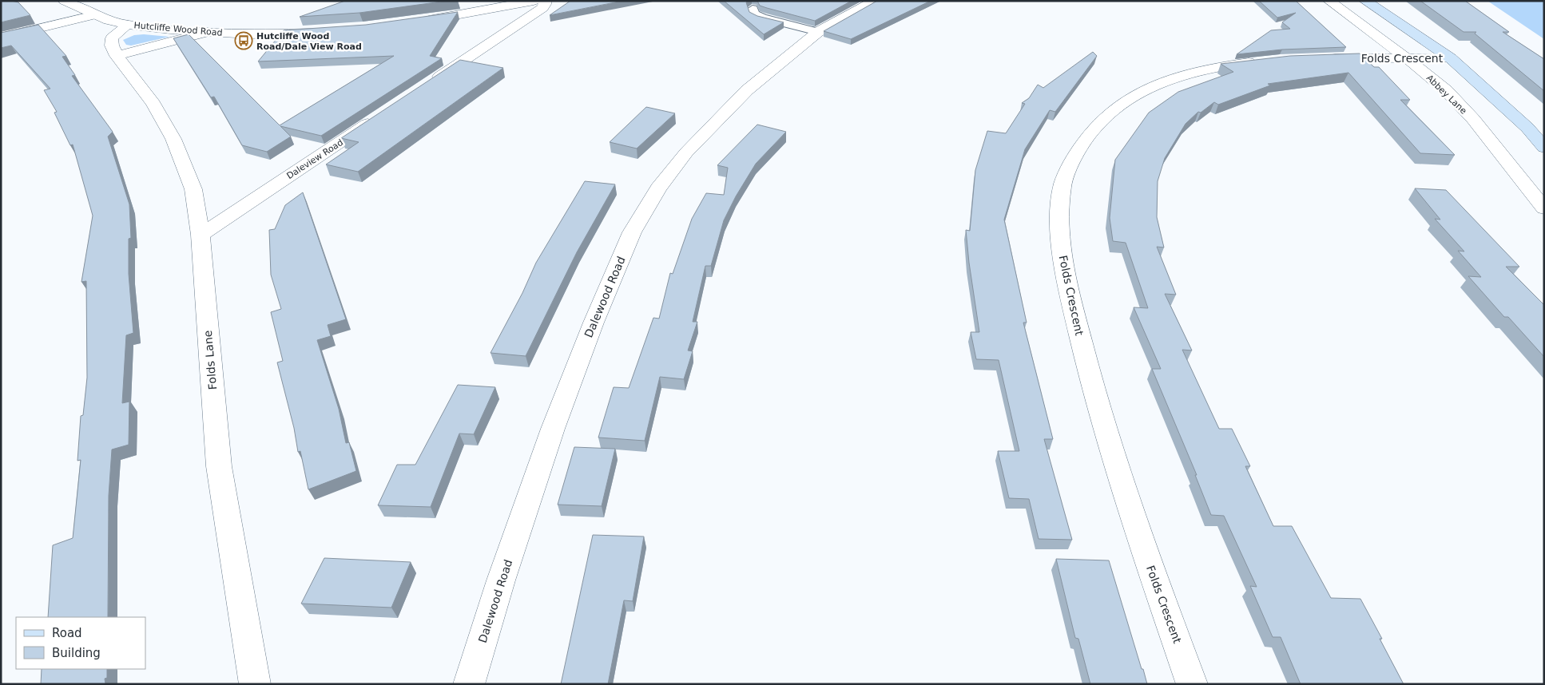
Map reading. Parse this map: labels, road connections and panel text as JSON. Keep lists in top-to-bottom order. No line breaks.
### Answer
{"streets":{"street":["Hutcliffe Wood Road","Folds Crescent","Abbey Lane","Daleview Road","Dalewood Road","Folds Lane"]},"crossings":[["Hutcliffe Wood Road","Folds Lane"],["Folds Crescent","Abbey Lane"],["Daleview Road","Folds Lane"]],"places":{"bus stop":["Hutcliffe Wood Road/Dale View Road"]},"legend":["Road","Building"]}
